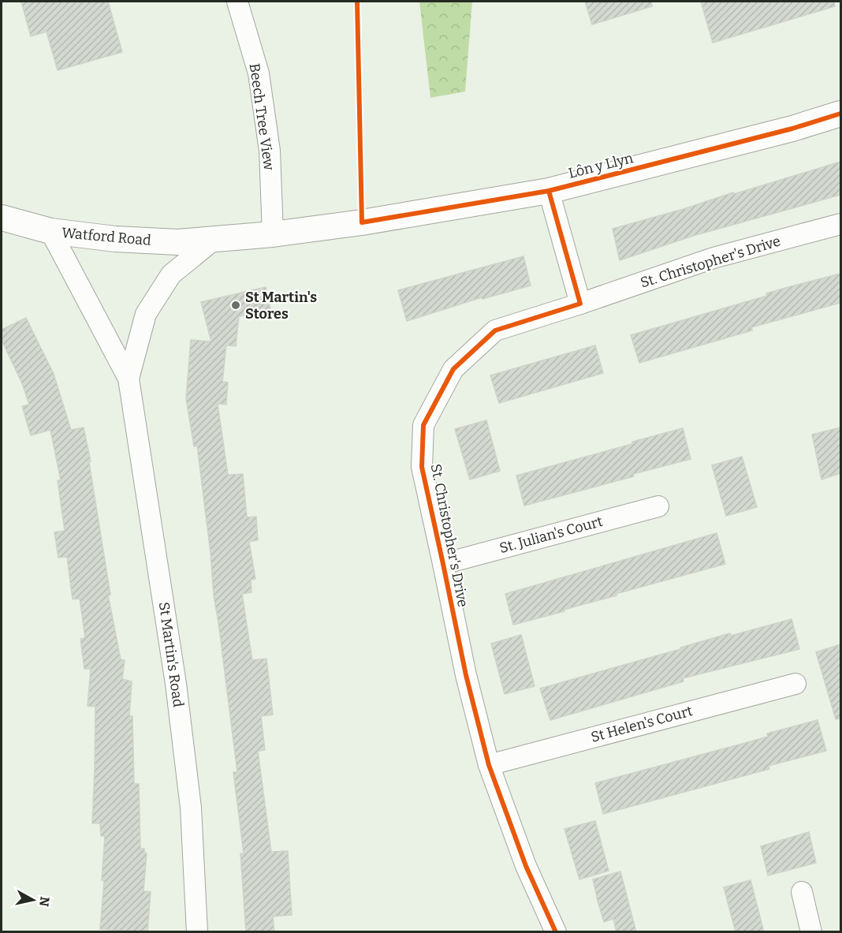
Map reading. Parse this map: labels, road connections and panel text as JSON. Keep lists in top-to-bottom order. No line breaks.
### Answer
{"streets":{"street":["Beech Tree View","Lôn y Llyn","Watford Road","St. Christopher's Drive","St. Julian's Court","St Martin's Road","St Helen's Court"]},"crossings":[["Beech Tree View","Lôn y Llyn"],["Lôn y Llyn","Watford Road"],["Lôn y Llyn","St Martin's Road"],["Watford Road","St Martin's Road"],["St. Christopher's Drive","St. Julian's Court"],["St. Christopher's Drive","St Helen's Court"]],"places":["St Martin's Stores"],"north":"right"}
